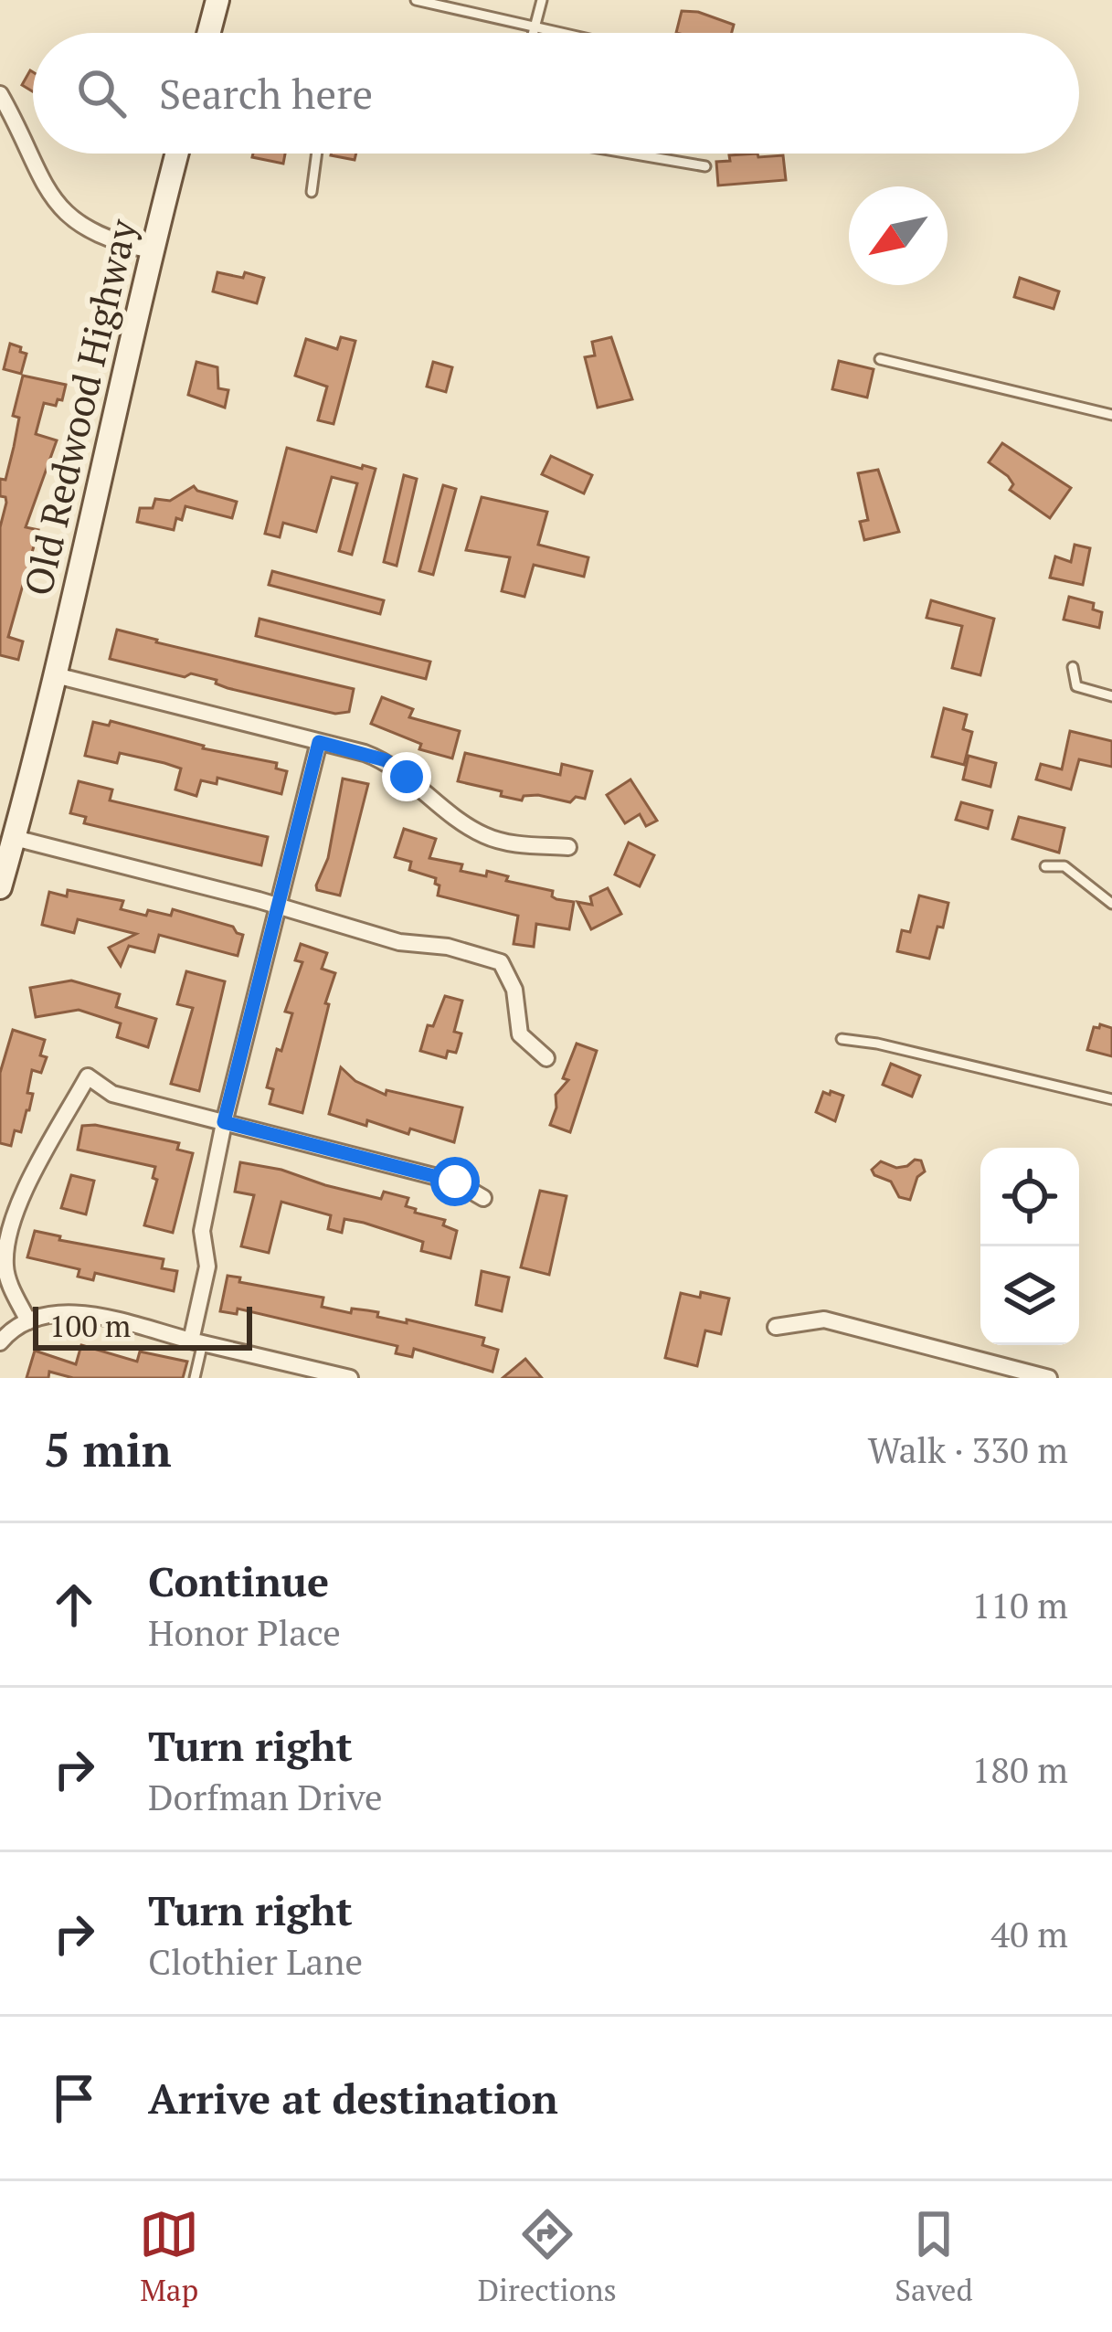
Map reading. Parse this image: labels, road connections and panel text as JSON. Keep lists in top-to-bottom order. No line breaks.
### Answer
{"streets":{"main road":["Old Redwood Highway"]},"scale_bar":"100 m","north":"bottom left","page":{"search":"Search here","scale":"100 m","heading":["5 min","Walk · 330 m"],"list":[["Continue","Honor Place","110 m"],["Turn right","Dorfman Drive","180 m"],["Turn right","Clothier Lane","40 m"],"Arrive at destination"],"nav":["Map","Directions","Saved"]}}
